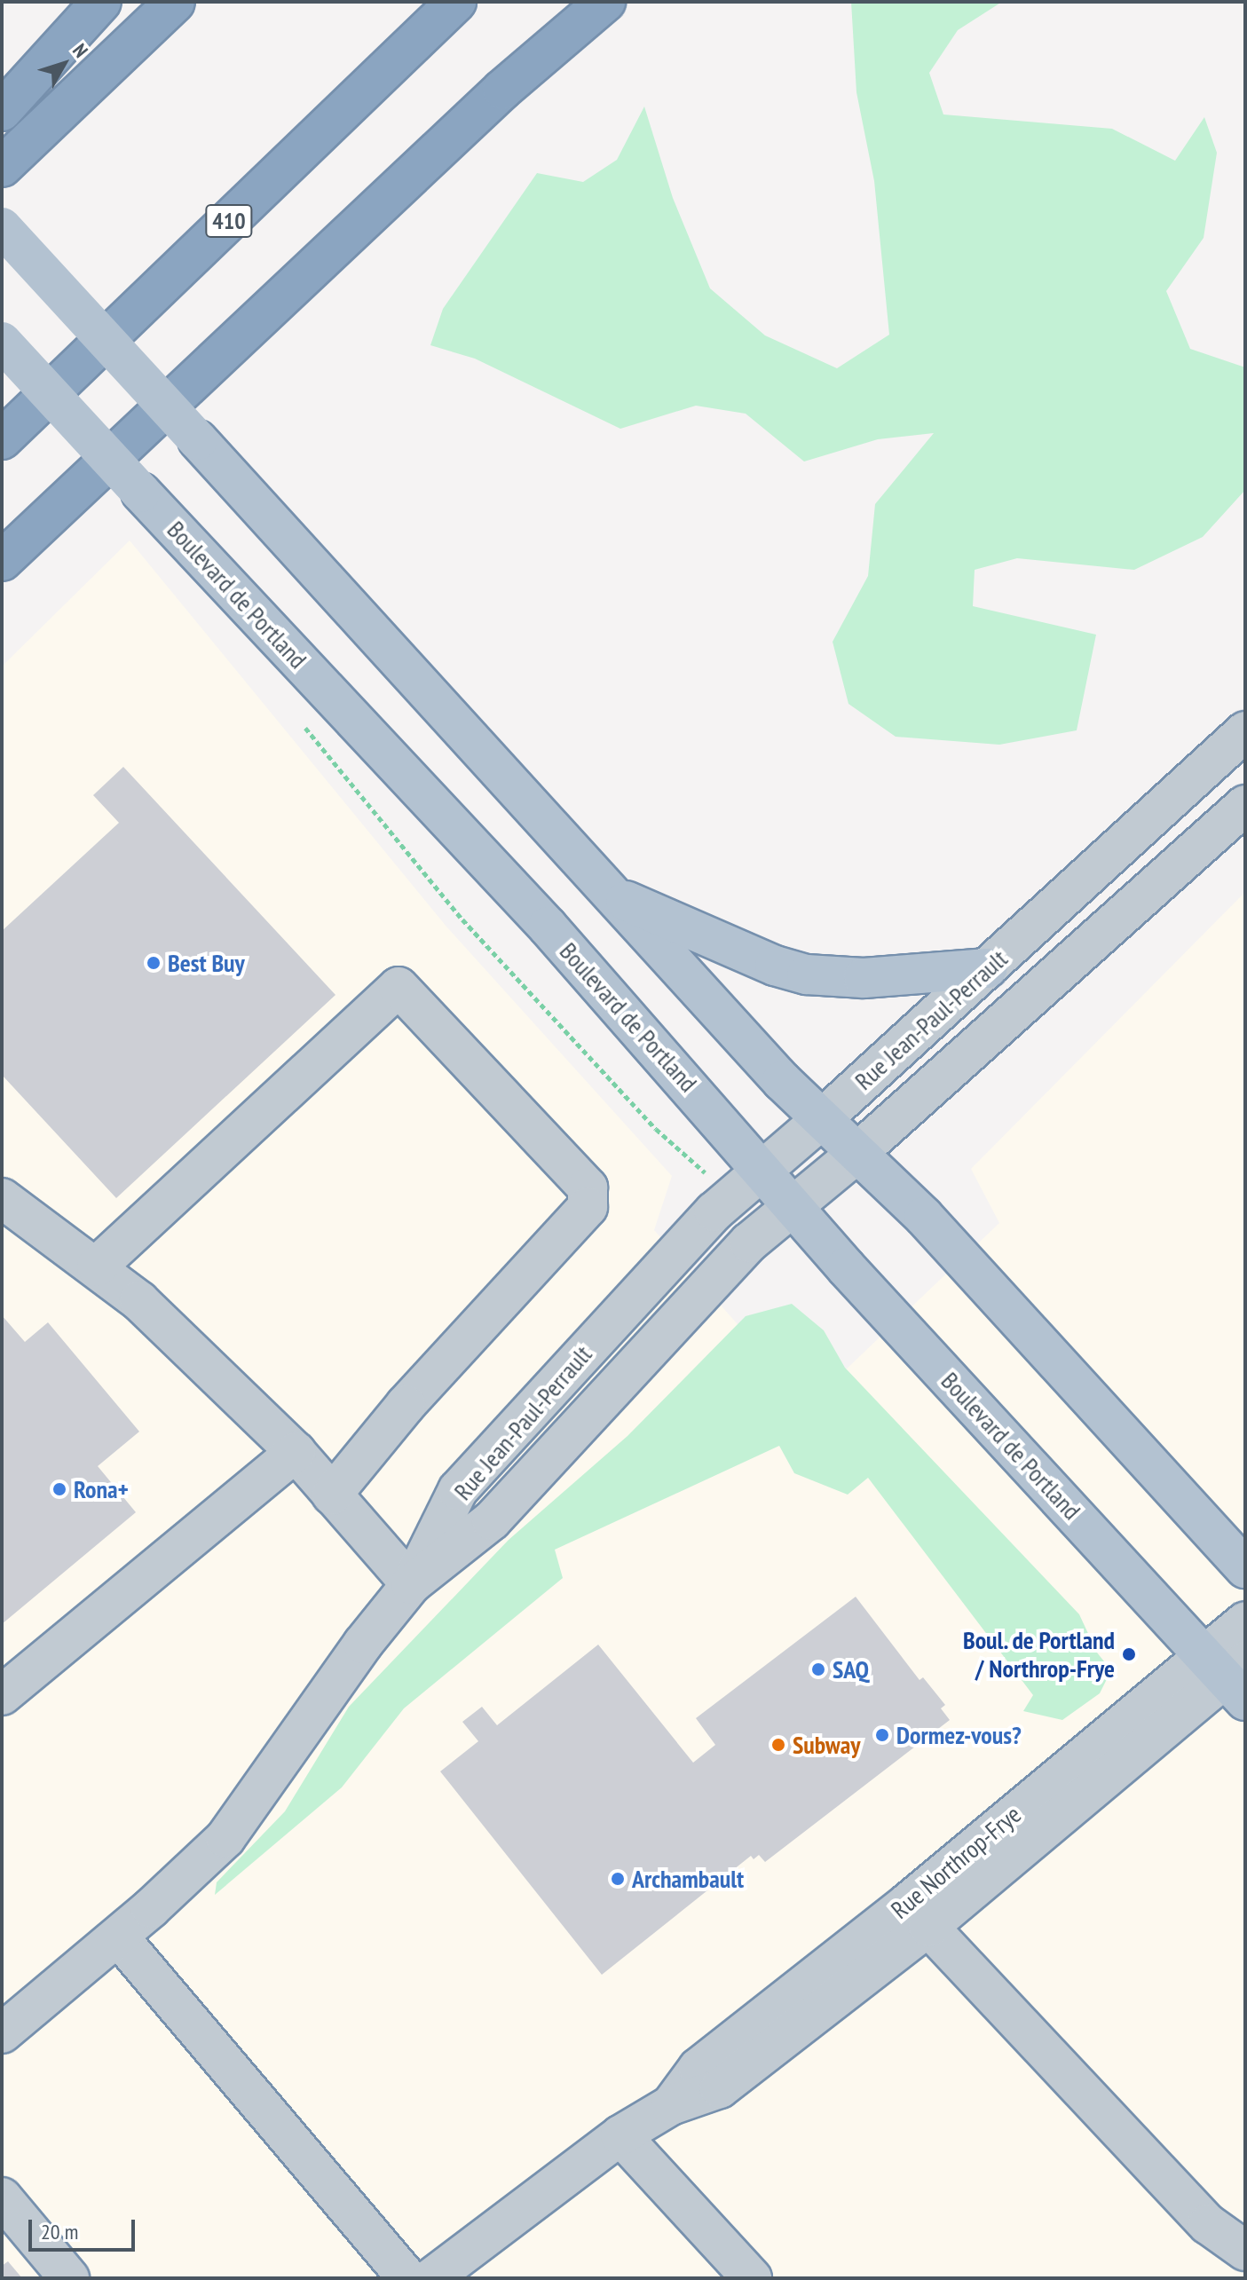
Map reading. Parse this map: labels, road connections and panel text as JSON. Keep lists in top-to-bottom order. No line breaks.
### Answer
{"streets":{"highway":["410"],"main road":["Boulevard de Portland"],"street":["Rue Jean-Paul-Perrault","Rue Northrop-Frye"]},"crossings":[["Boulevard de Portland","Rue Jean-Paul-Perrault"],["Boulevard de Portland","Rue Northrop-Frye"]],"places":["Best Buy","Rona+","Boul. de Portland / Northrop-Frye","SAQ","Dormez-vous?","Subway","Archambault"],"scale_bar":"20 m","north":"top right"}
